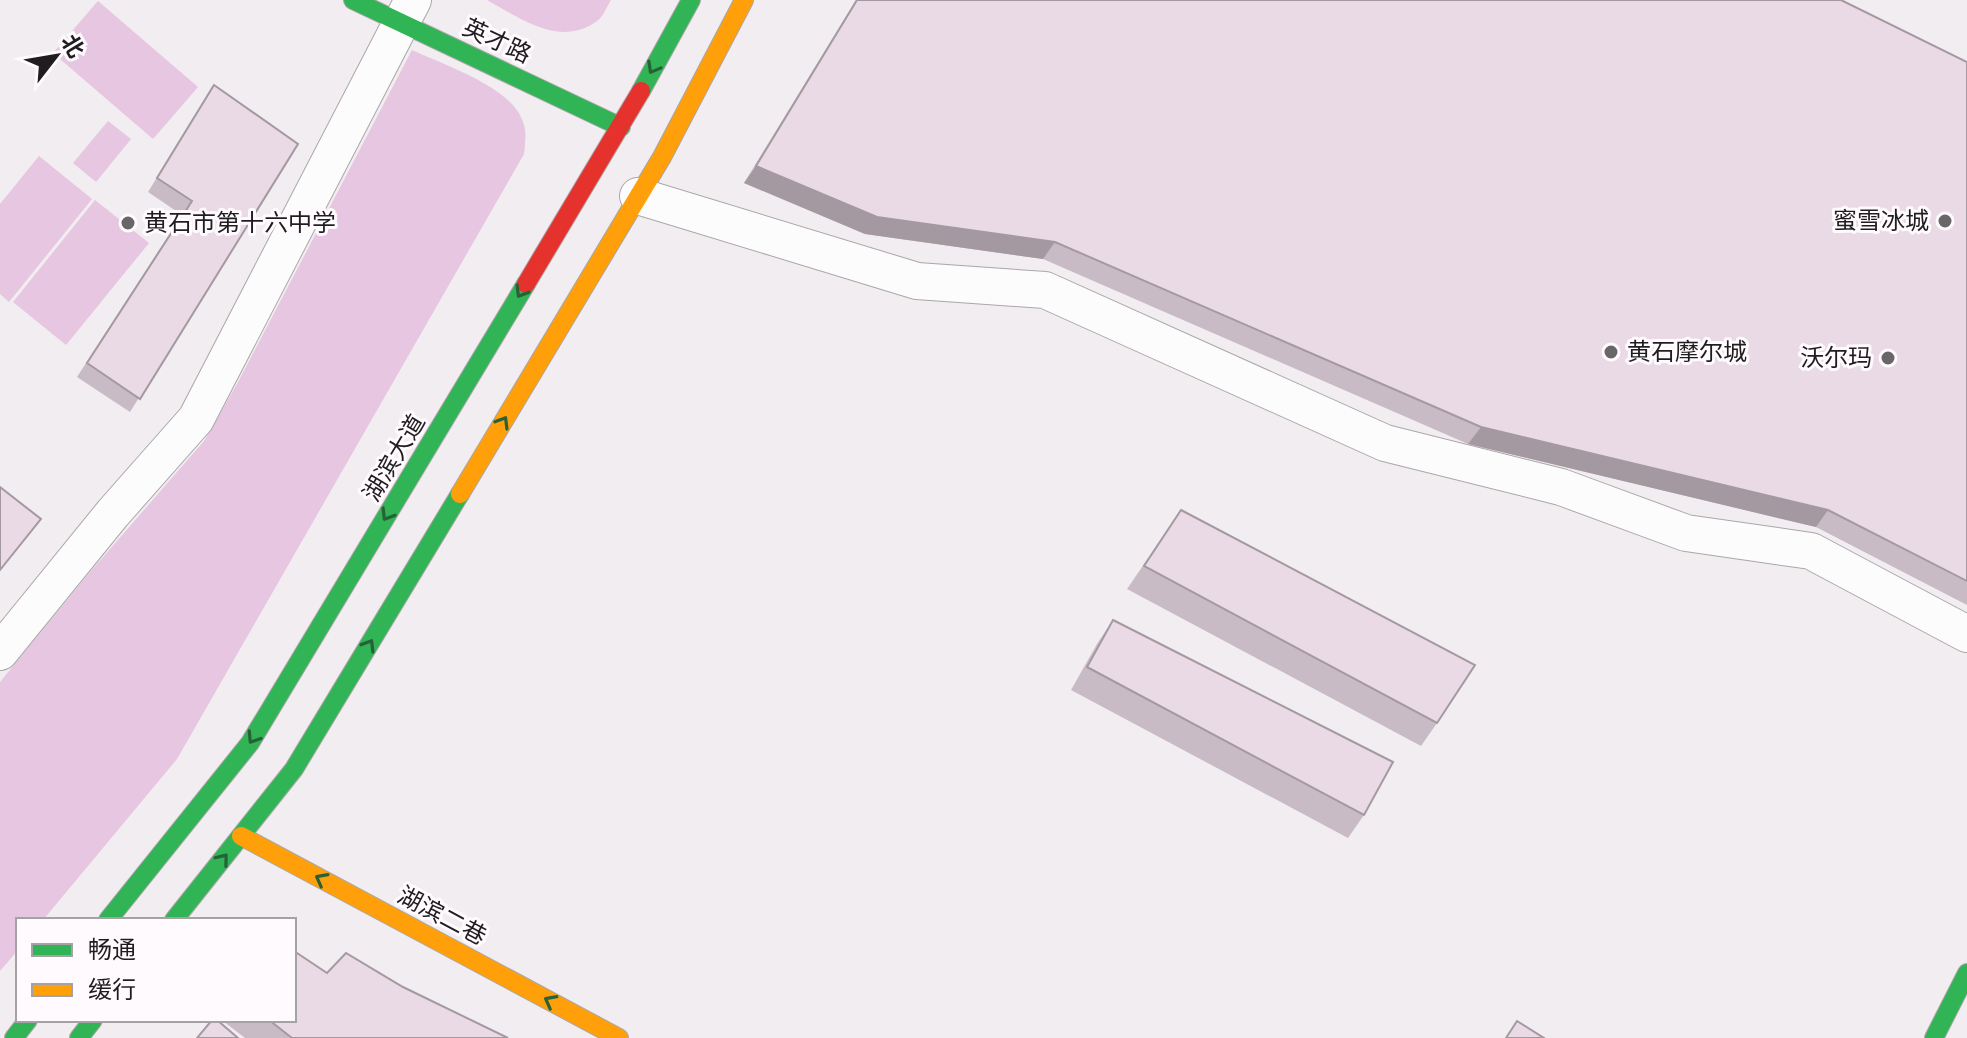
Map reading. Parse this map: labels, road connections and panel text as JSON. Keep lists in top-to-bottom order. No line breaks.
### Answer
{"streets":{"main road":["英才路","湖滨大道","湖滨二巷"]},"crossings":[["英才路","湖滨大道"]],"one_way":["湖滨二巷"],"places":["蜜雪冰城","黄石市第十六中学","黄石摩尔城","沃尔玛"],"legend":["畅通","缓行"],"north":"top right"}
